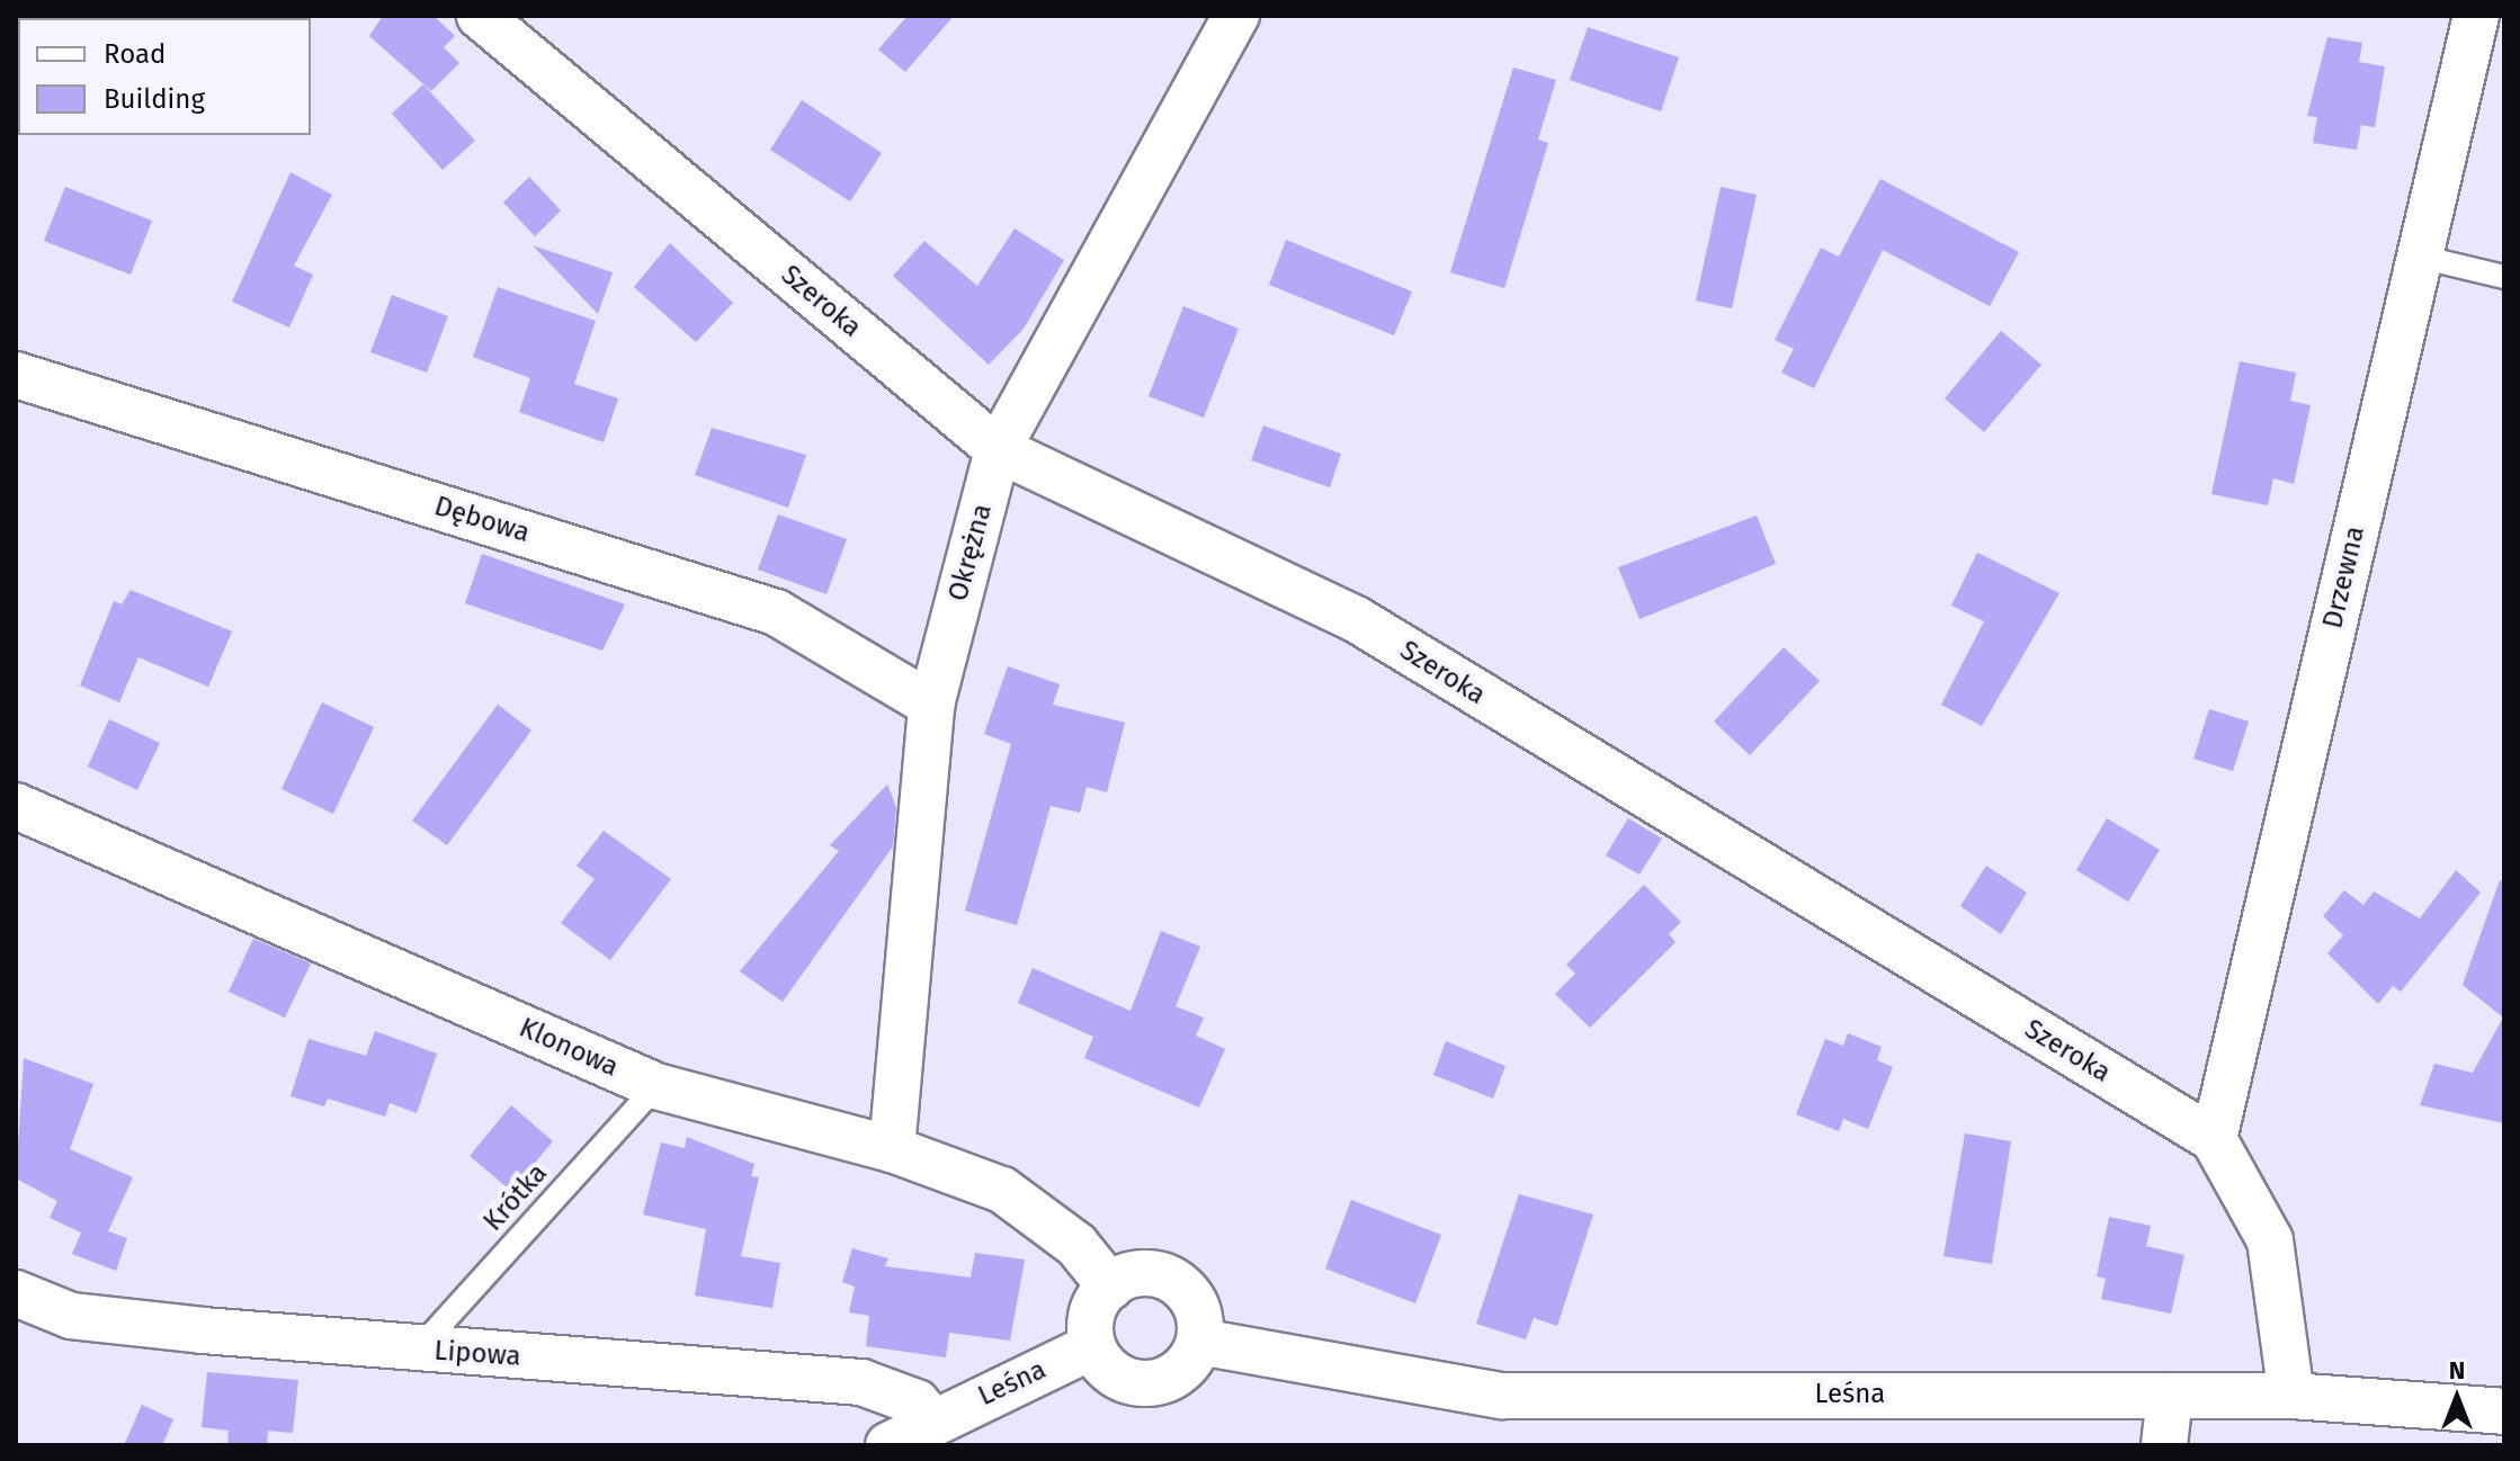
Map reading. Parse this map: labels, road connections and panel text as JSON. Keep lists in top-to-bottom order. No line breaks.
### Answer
{"streets":{"street":["Szeroka","Dębowa","Okrężna","Drzewna","Klonowa","Lipowa","Leśna"],"lane":["Krótka"]},"crossings":[["Szeroka","Okrężna"],["Szeroka","Drzewna"],["Szeroka","Leśna"],["Dębowa","Okrężna"],["Okrężna","Klonowa"],["Klonowa","Krótka"],["Klonowa","Leśna"],["Krótka","Lipowa"],["Lipowa","Leśna"]],"legend":["Road","Building"],"north":"top"}
